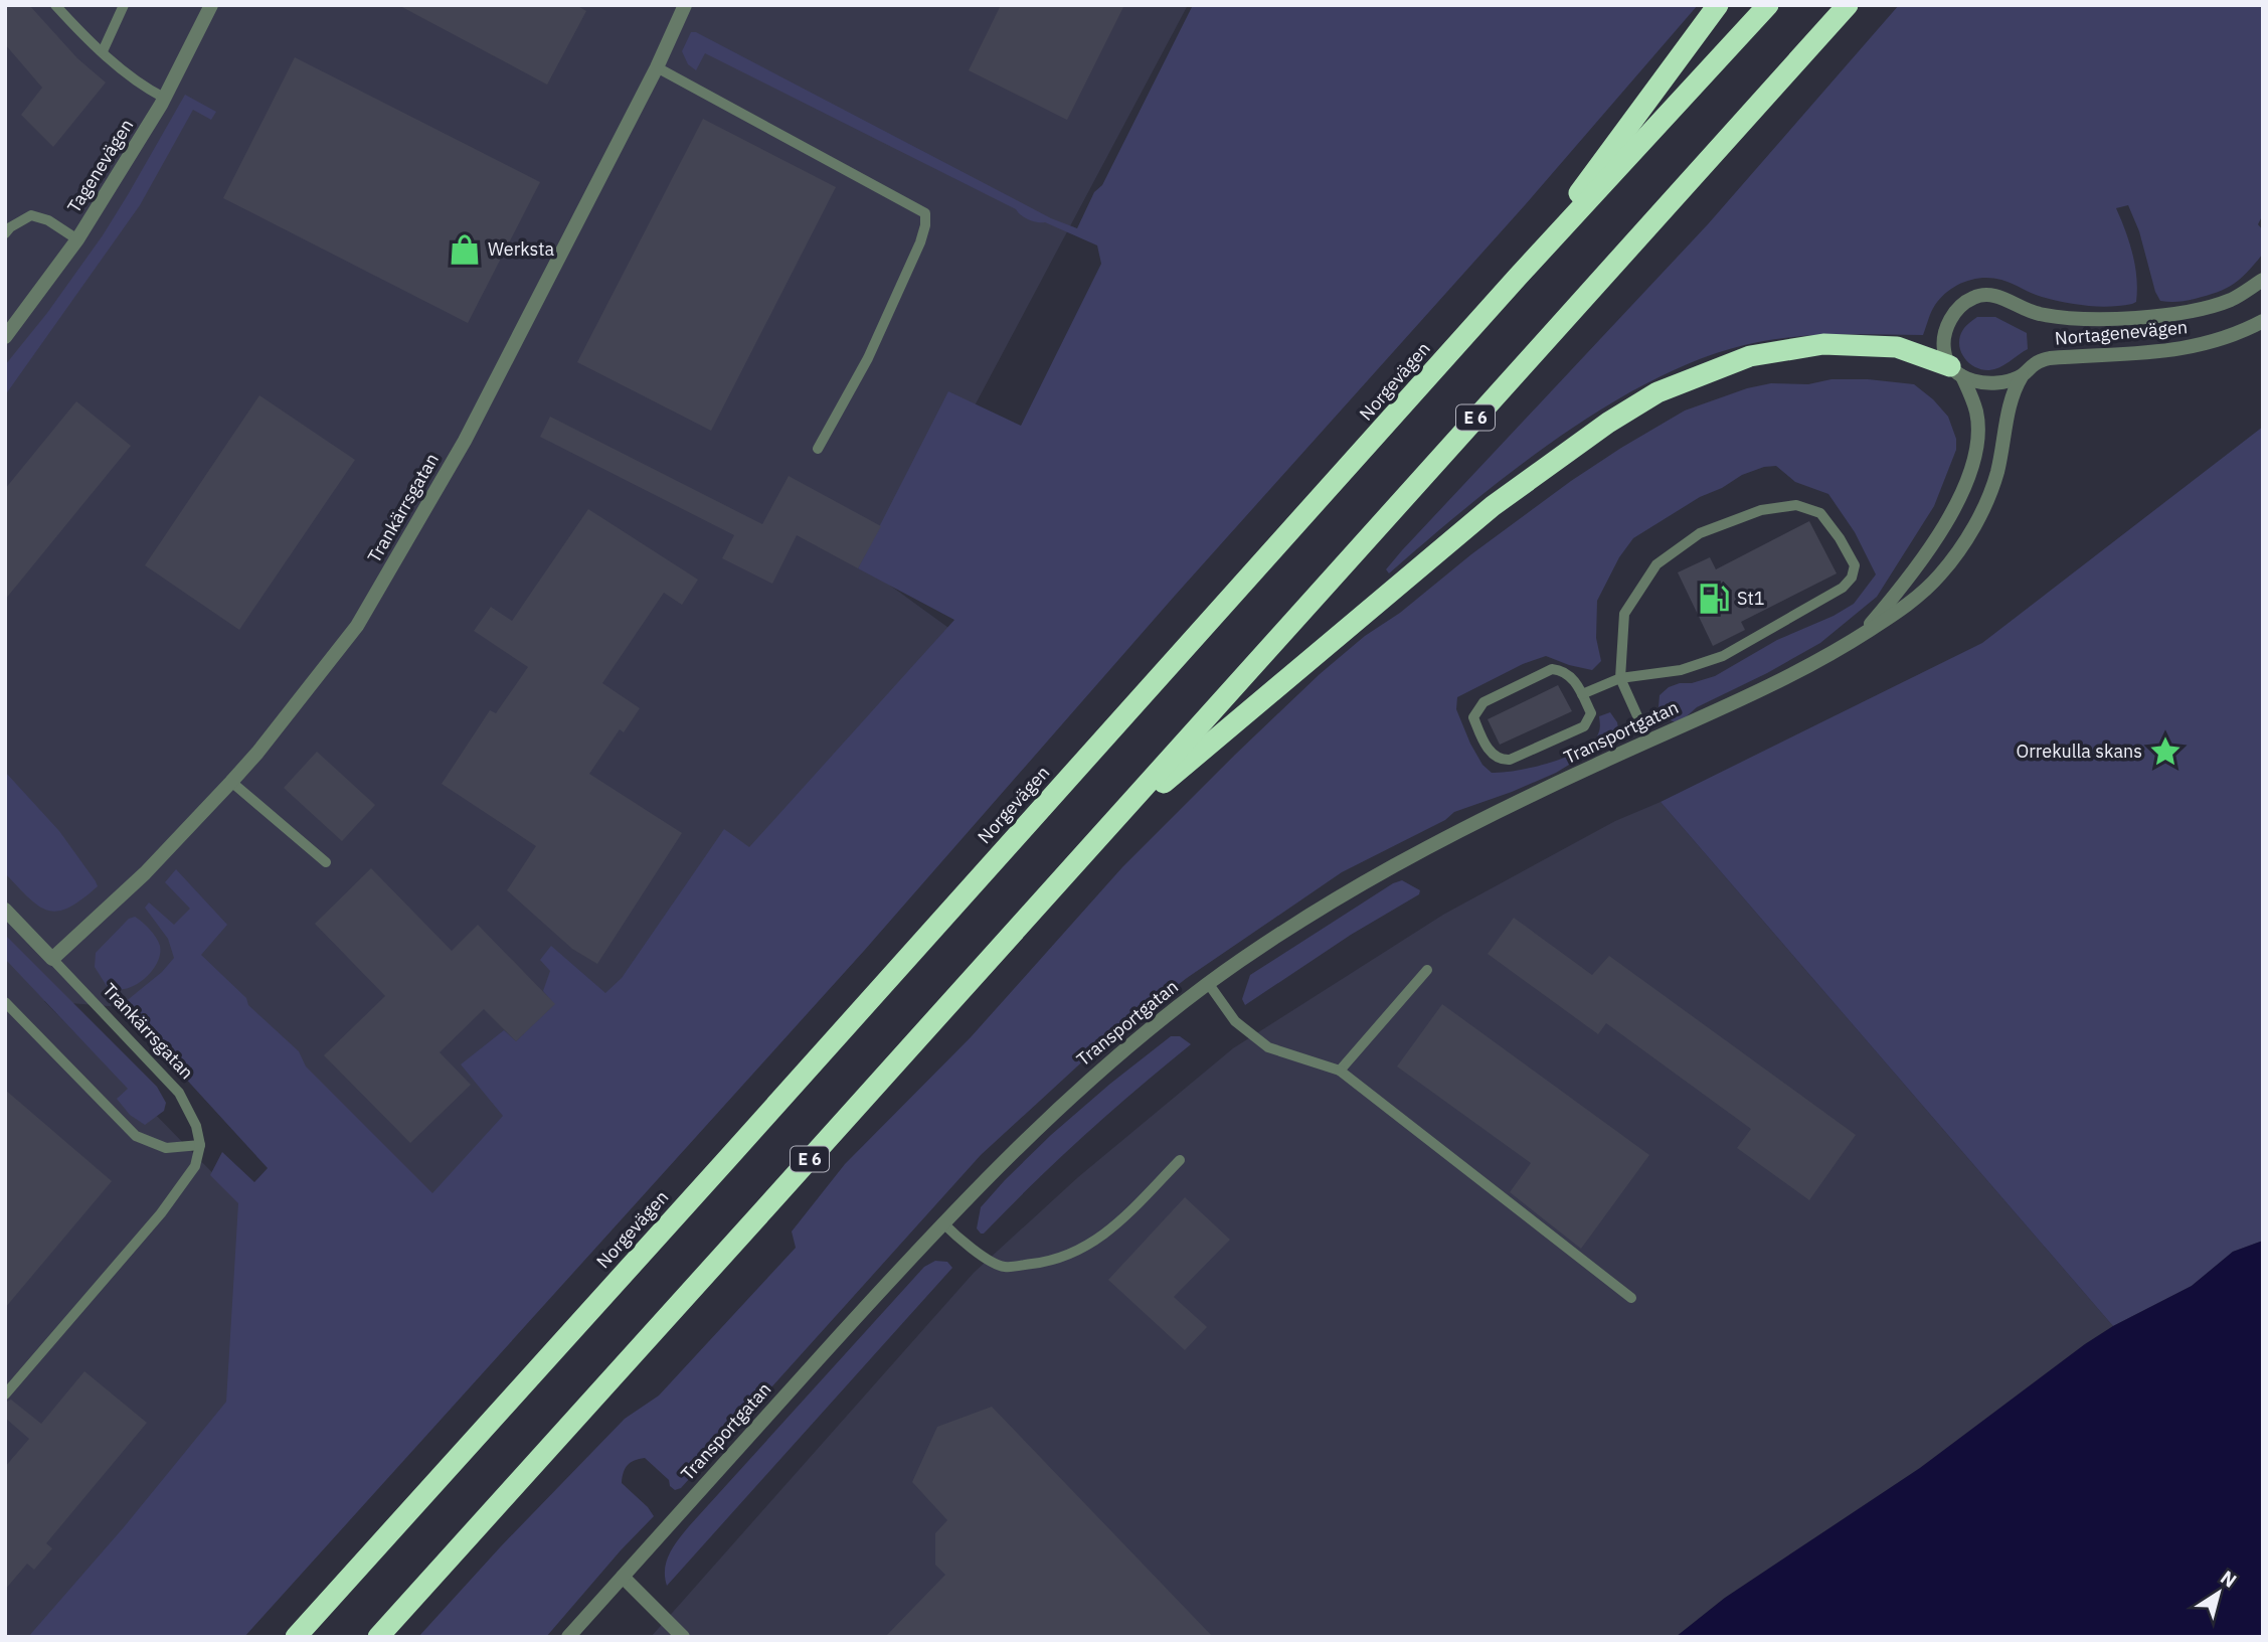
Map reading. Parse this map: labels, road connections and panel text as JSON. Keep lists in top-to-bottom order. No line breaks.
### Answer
{"streets":{"highway":["Norgevägen","E 6"],"street":["Tagenevägen","Nortagenevägen","Trankärrsgatan","Transportgatan"]},"crossings":[["Nortagenevägen","Transportgatan"]],"places":{"shop":["Werksta"],"fuel station":["St1"],"place":["Orrekulla skans"]},"north":"top right"}
